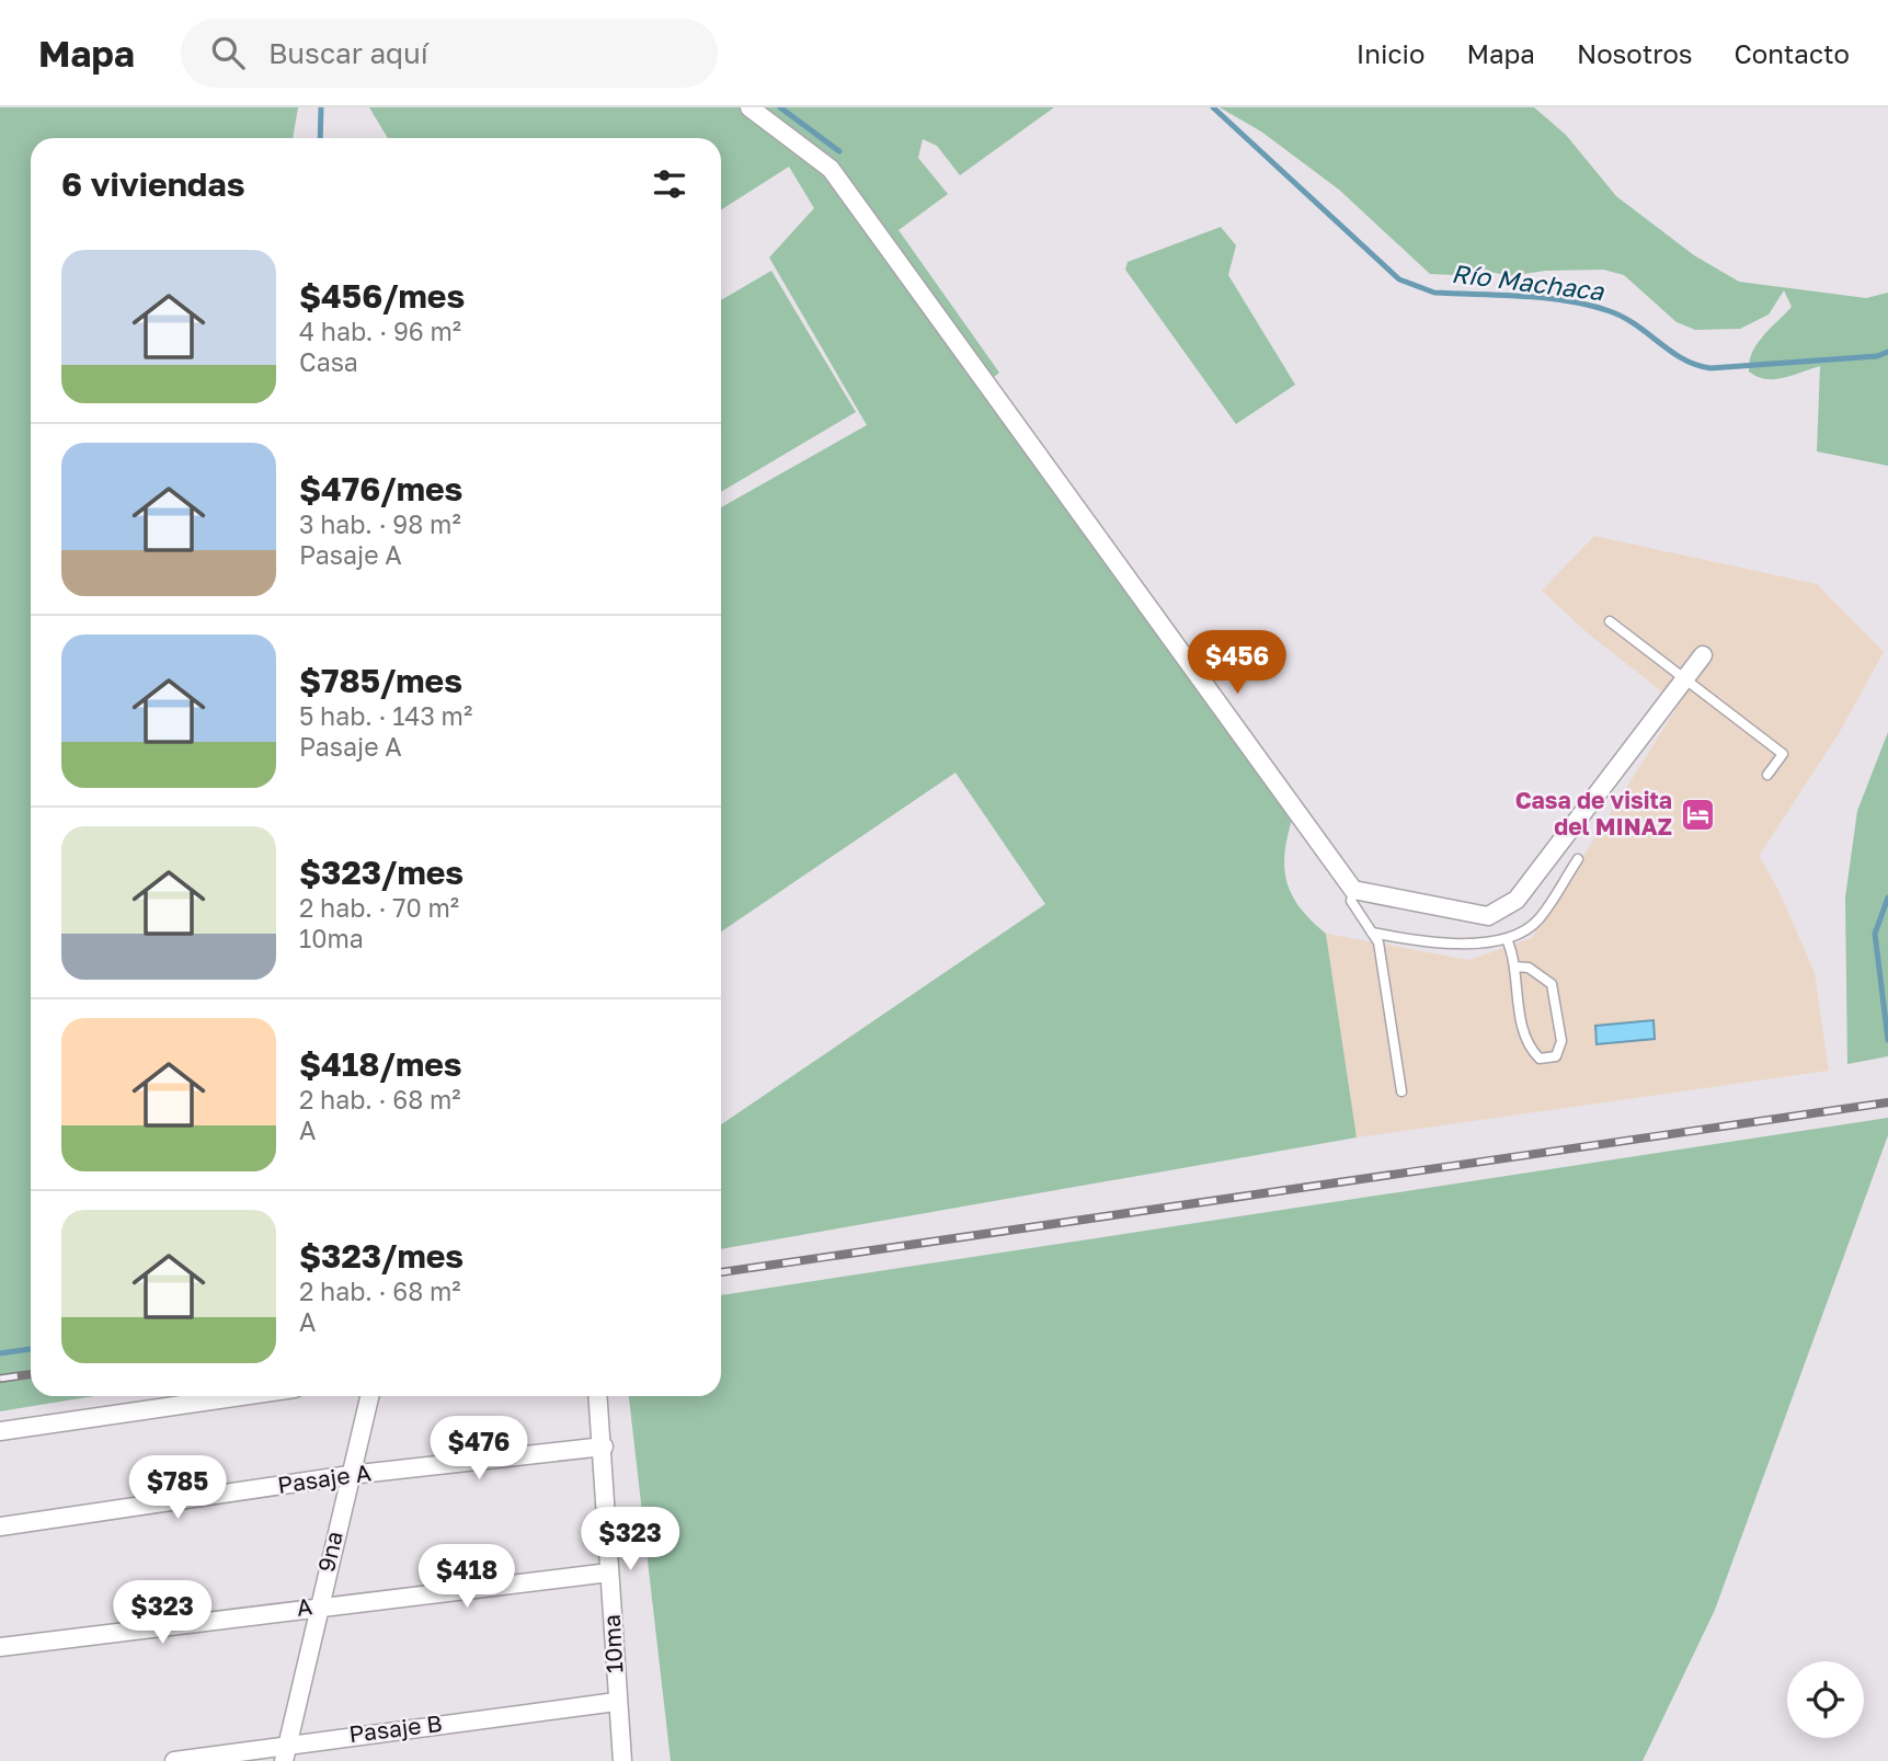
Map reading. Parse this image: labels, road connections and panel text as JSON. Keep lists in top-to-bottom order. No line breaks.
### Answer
{"streets":{"street":["Pasaje A","9na","A","10ma","Pasaje B"]},"crossings":[["Pasaje A","9na"],["Pasaje A","10ma"],["9na","A"],["9na","Pasaje B"],["A","10ma"],["10ma","Pasaje B"]],"water":["Río Machaca"],"places":{"hotel":["Casa de visita del MINAZ"]},"page":{"header":"Mapa","search":"Buscar aquí","nav":["Inicio","Mapa","Nosotros","Contacto"],"heading":"6 viviendas","list":[{"name":"$456/mes","note":"4 hab. · 96 m² · Casa"},{"name":"$476/mes","note":"3 hab. · 98 m² · Pasaje A"},{"name":"$785/mes","note":"5 hab. · 143 m² · Pasaje A"},{"name":"$323/mes","note":"2 hab. · 70 m² · 10ma"},{"name":"$418/mes","note":"2 hab. · 68 m² · A"},{"name":"$323/mes","note":"2 hab. · 68 m² · A"}],"price":["$456","$476","$785","$323","$418","$323"]}}
